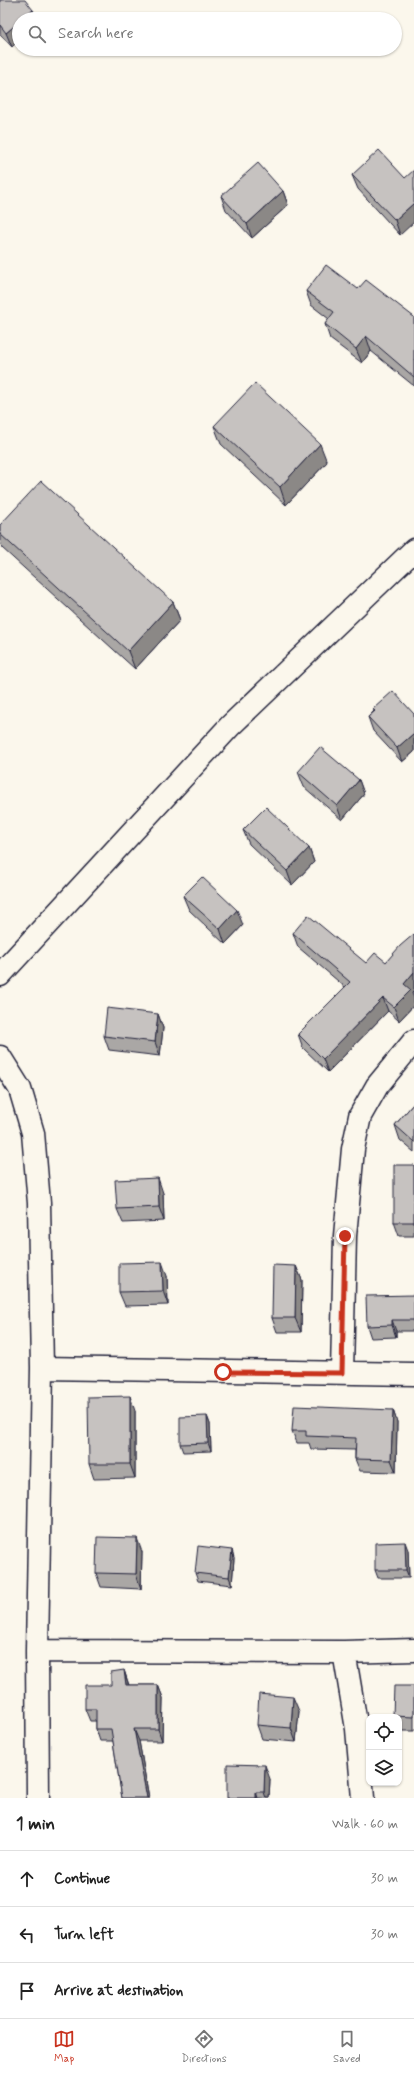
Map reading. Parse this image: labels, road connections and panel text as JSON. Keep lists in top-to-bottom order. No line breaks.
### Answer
{"page":{"search":"Search here","heading":["1 min","Walk · 60 m"],"list":[["Continue","30 m"],["Turn left","30 m"],"Arrive at destination"],"nav":["Map","Directions","Saved"]}}
